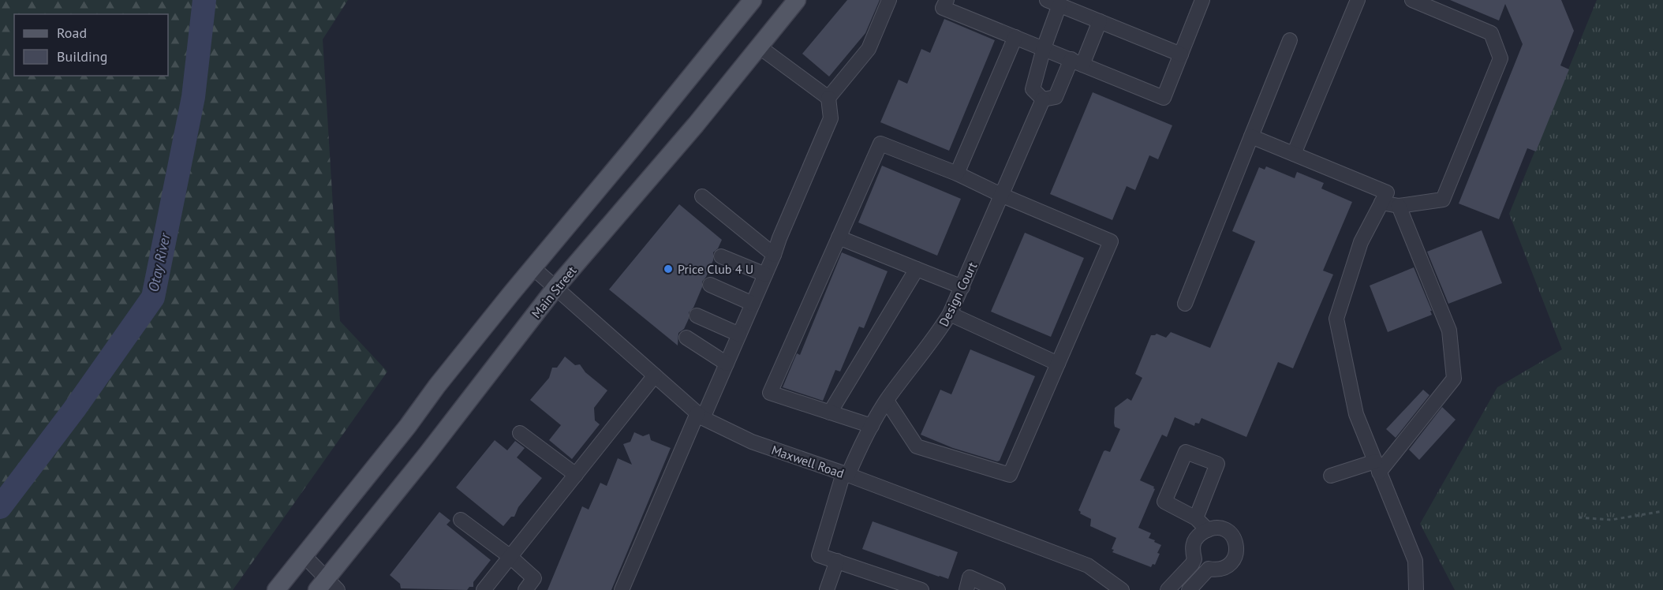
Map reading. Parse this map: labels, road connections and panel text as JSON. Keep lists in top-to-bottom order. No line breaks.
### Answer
{"streets":{"main road":["Main Street"],"street":["Design Court","Maxwell Road"]},"crossings":[["Main Street","Maxwell Road"],["Design Court","Maxwell Road"]],"water":["Otay River"],"places":["Price Club 4 U"],"legend":["Road","Building"]}
